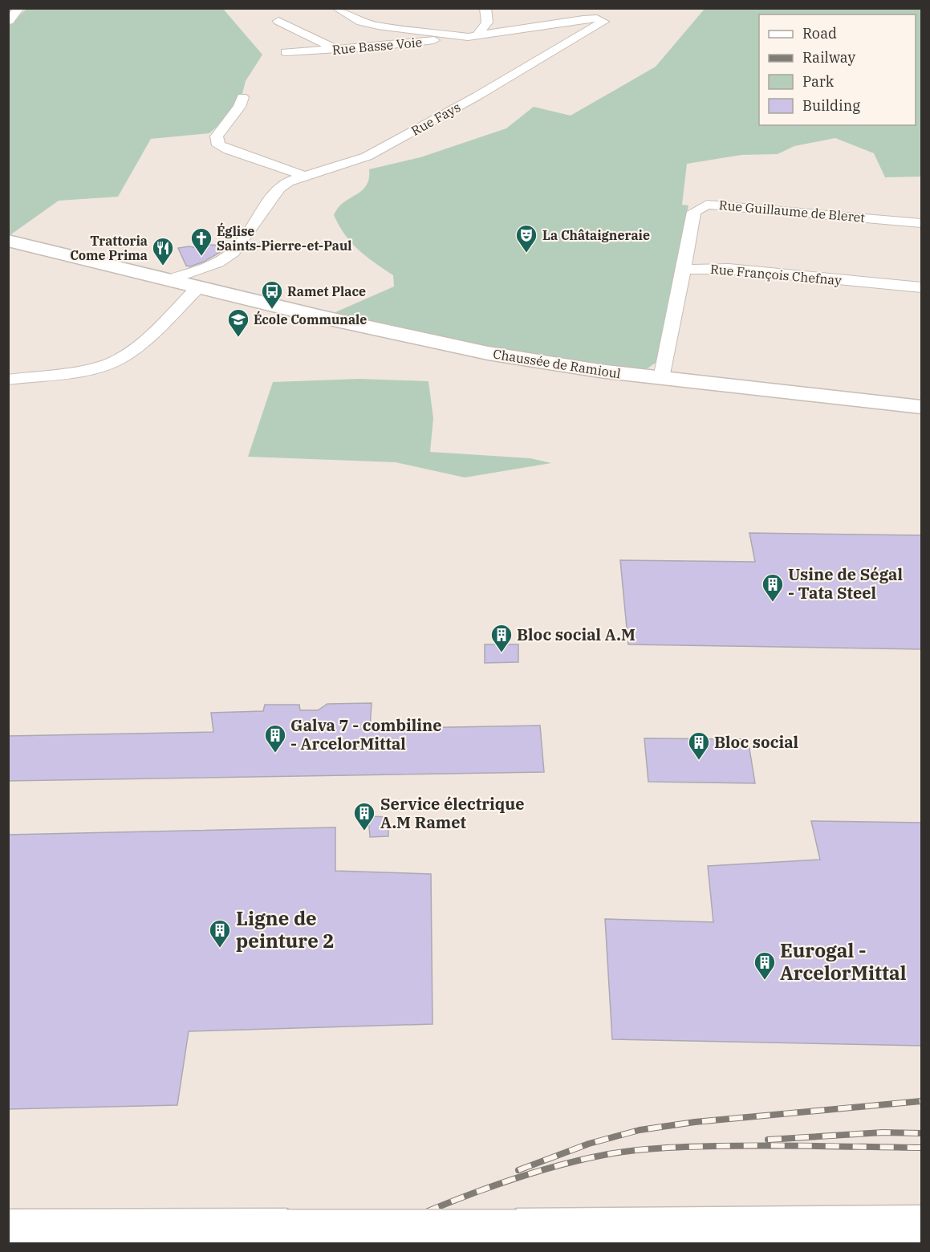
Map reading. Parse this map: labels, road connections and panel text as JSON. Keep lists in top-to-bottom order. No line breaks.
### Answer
{"streets":{"main road":["Chaussée de Ramioul"],"street":["Rue Basse Voie","Rue Fays","Rue Guillaume de Bleret","Rue François Chefnay"]},"crossings":[["Rue Basse Voie","Rue Fays"],["Rue Fays","Chaussée de Ramioul"],["Rue Guillaume de Bleret","Rue François Chefnay"]],"places":{"theatre":["La Châtaigneraie"],"church":["Église Saints-Pierre-et-Paul"],"restaurant":["Trattoria Come Prima"],"bus stop":["Ramet Place"],"school or university":["École Communale"],"building":["Usine de Ségal - Tata Steel","Bloc social A.M","Galva 7 - combiline - ArcelorMittal","Bloc social","Service électrique A.M Ramet","Ligne de peinture 2","Eurogal - ArcelorMittal"]},"legend":["Road","Railway","Park","Building"]}
